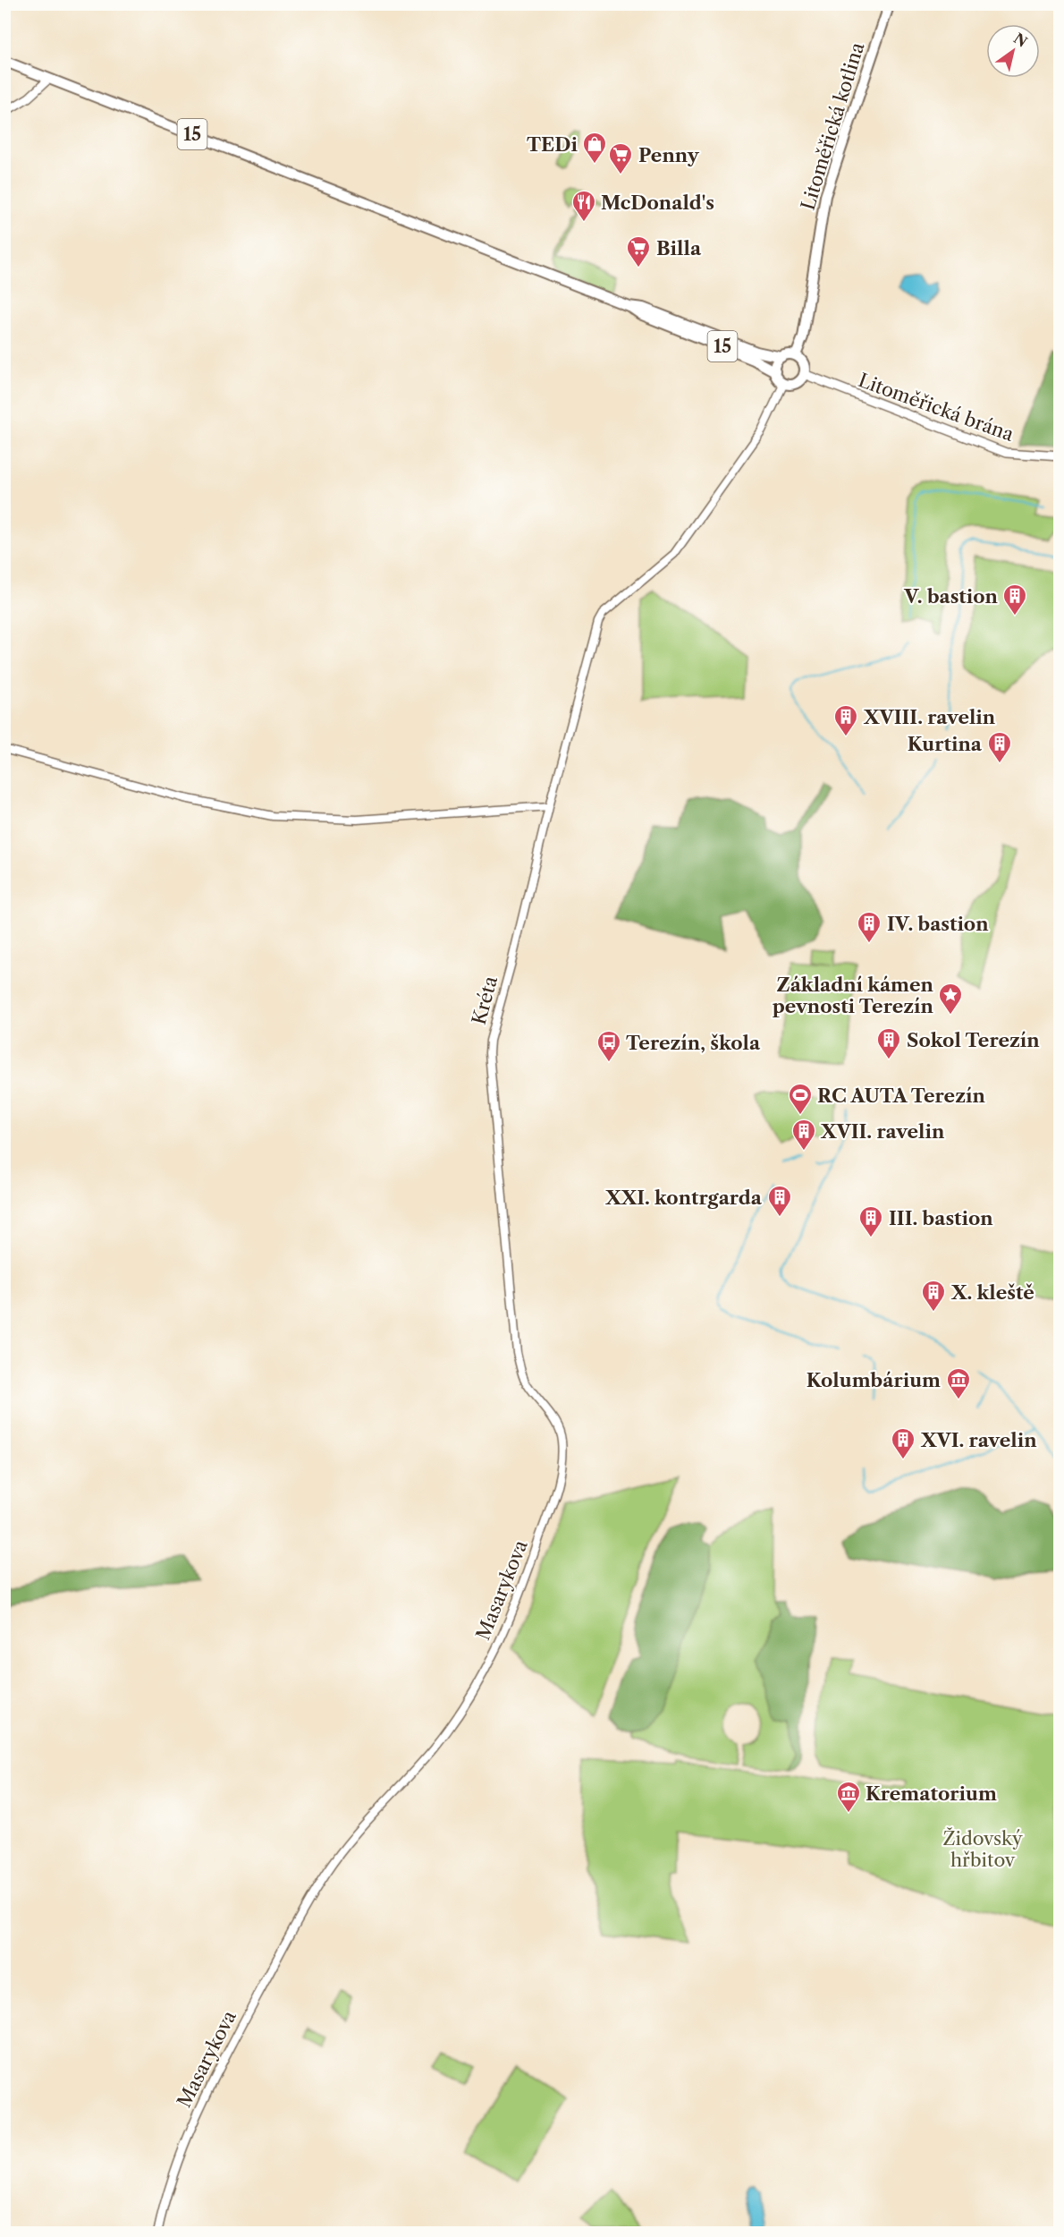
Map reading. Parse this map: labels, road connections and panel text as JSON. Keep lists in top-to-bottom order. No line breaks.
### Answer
{"streets":{"main road":["Litoměřická kotlina","15","Litoměřická brána"],"street":["Kréta","Masarykova"]},"crossings":[["Litoměřická kotlina","15"],["Litoměřická kotlina","Litoměřická brána"],["Litoměřická kotlina","Kréta"],["15","Litoměřická brána"],["15","Kréta"],["Litoměřická brána","Kréta"],["Kréta","Masarykova"]],"parks":["Židovský hřbitov"],"places":{"shop":["TEDi"],"supermarket":["Penny","Billa"],"restaurant":["McDonald's"],"building":["V. bastion","XVIII. ravelin","Kurtina","IV. bastion","Sokol Terezín","XVII. ravelin","XXI. kontrgarda","III. bastion","X. kleště","XVI. ravelin"],"place":["Základní kámen pevnosti Terezín"],"bus stop":["Terezín, škola"],"sports":["RC AUTA Terezín"],"museum":["Kolumbárium","Krematorium"]},"north":"top right"}
